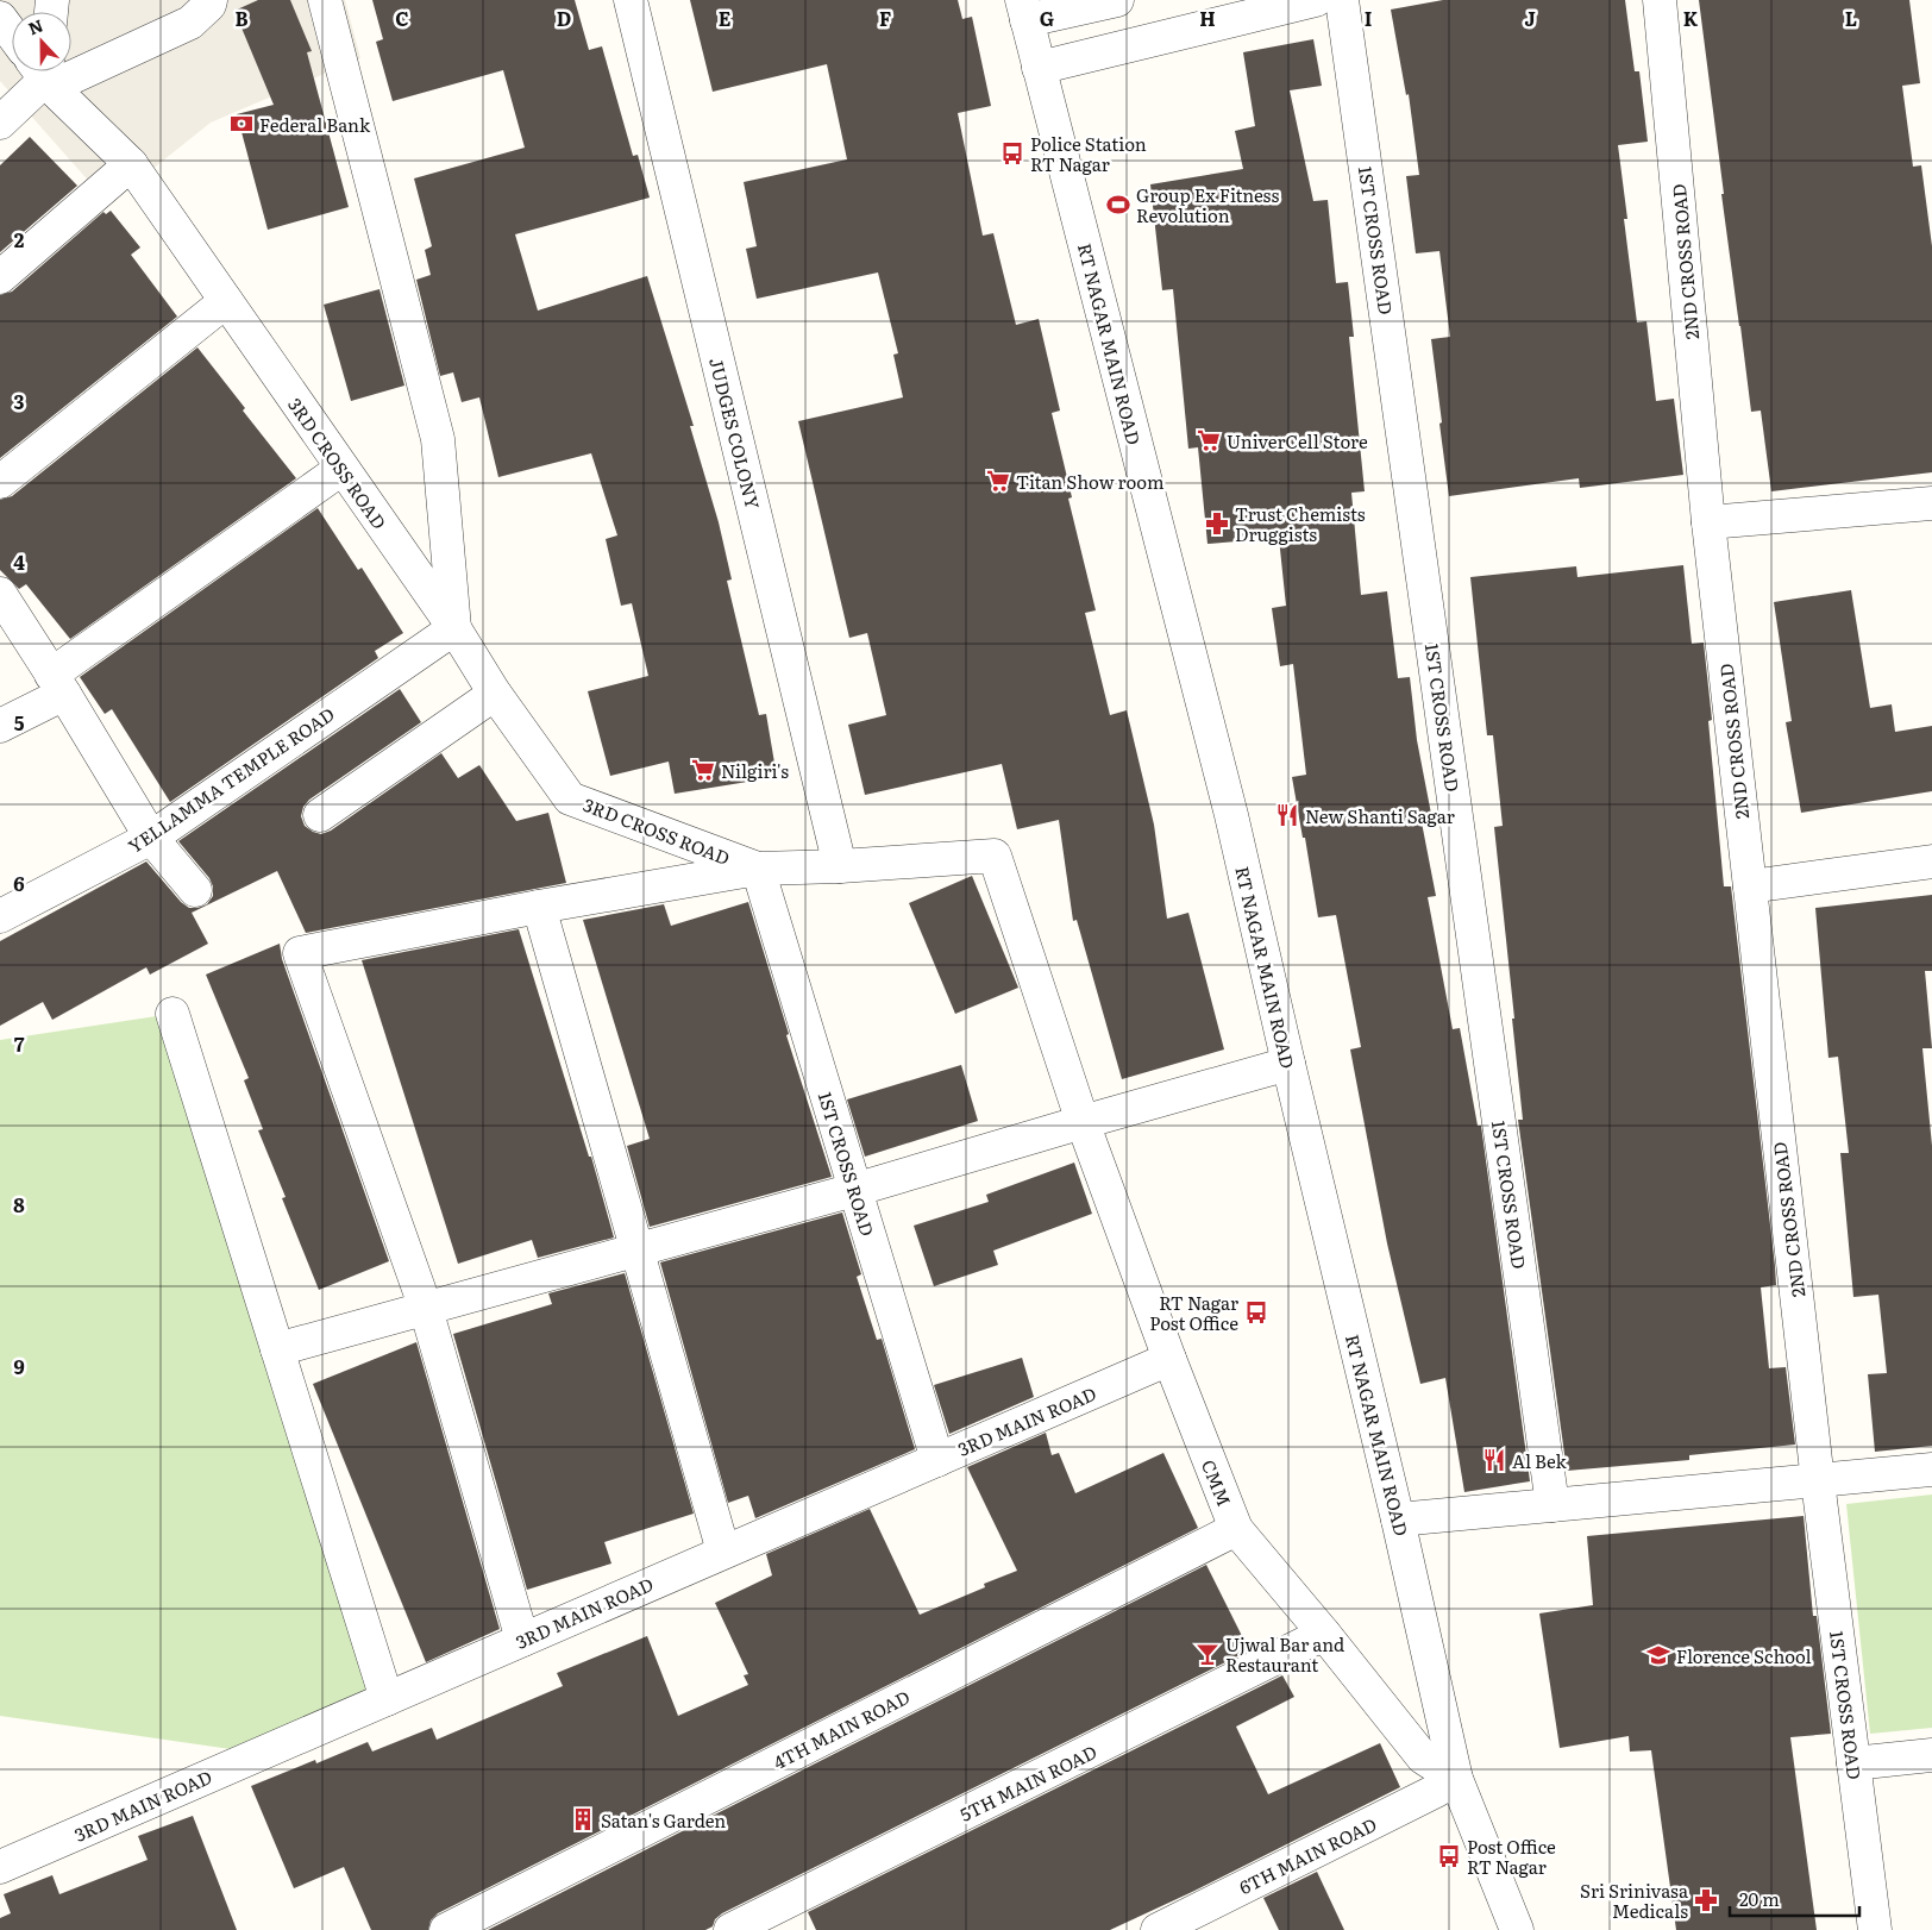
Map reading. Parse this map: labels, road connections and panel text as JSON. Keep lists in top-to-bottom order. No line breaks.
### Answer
{"streets":{"street":["1ST CROSS ROAD","2ND CROSS ROAD","RT NAGAR MAIN ROAD","JUDGES COLONY","3RD CROSS ROAD","YELLAMMA TEMPLE ROAD","3RD MAIN ROAD","CMM","4TH MAIN ROAD","5TH MAIN ROAD","6TH MAIN ROAD"]},"crossings":[["1ST CROSS ROAD","2ND CROSS ROAD"],["1ST CROSS ROAD","3RD CROSS ROAD"],["1ST CROSS ROAD","3RD MAIN ROAD"],["RT NAGAR MAIN ROAD","CMM"],["RT NAGAR MAIN ROAD","6TH MAIN ROAD"],["JUDGES COLONY","3RD CROSS ROAD"],["3RD CROSS ROAD","YELLAMMA TEMPLE ROAD"],["3RD CROSS ROAD","CMM"],["3RD MAIN ROAD","CMM"],["CMM","4TH MAIN ROAD"],["CMM","5TH MAIN ROAD"],["CMM","6TH MAIN ROAD"]],"places":{"bank":["Federal Bank"],"bus stop":["Police Station RT Nagar","RT Nagar Post Office","Post Office RT Nagar"],"sports":["Group Ex Fitness Revolution"],"supermarket":["UniverCell Store","Titan Show room","Nilgiri's"],"pharmacy":["Trust Chemists Druggists","Sri Srinivasa Medicals"],"restaurant":["New Shanti Sagar","Al Bek"],"bar":["Ujwal Bar and Restaurant"],"school or university":["Florence School"],"building":["Satan's Garden"]},"scale_bar":"20 m","north":"top","grid":{"columns":["B","C","D","E","F","G","H","I","J","K","L"],"rows":["2","3","4","5","6","7","8","9"]}}
